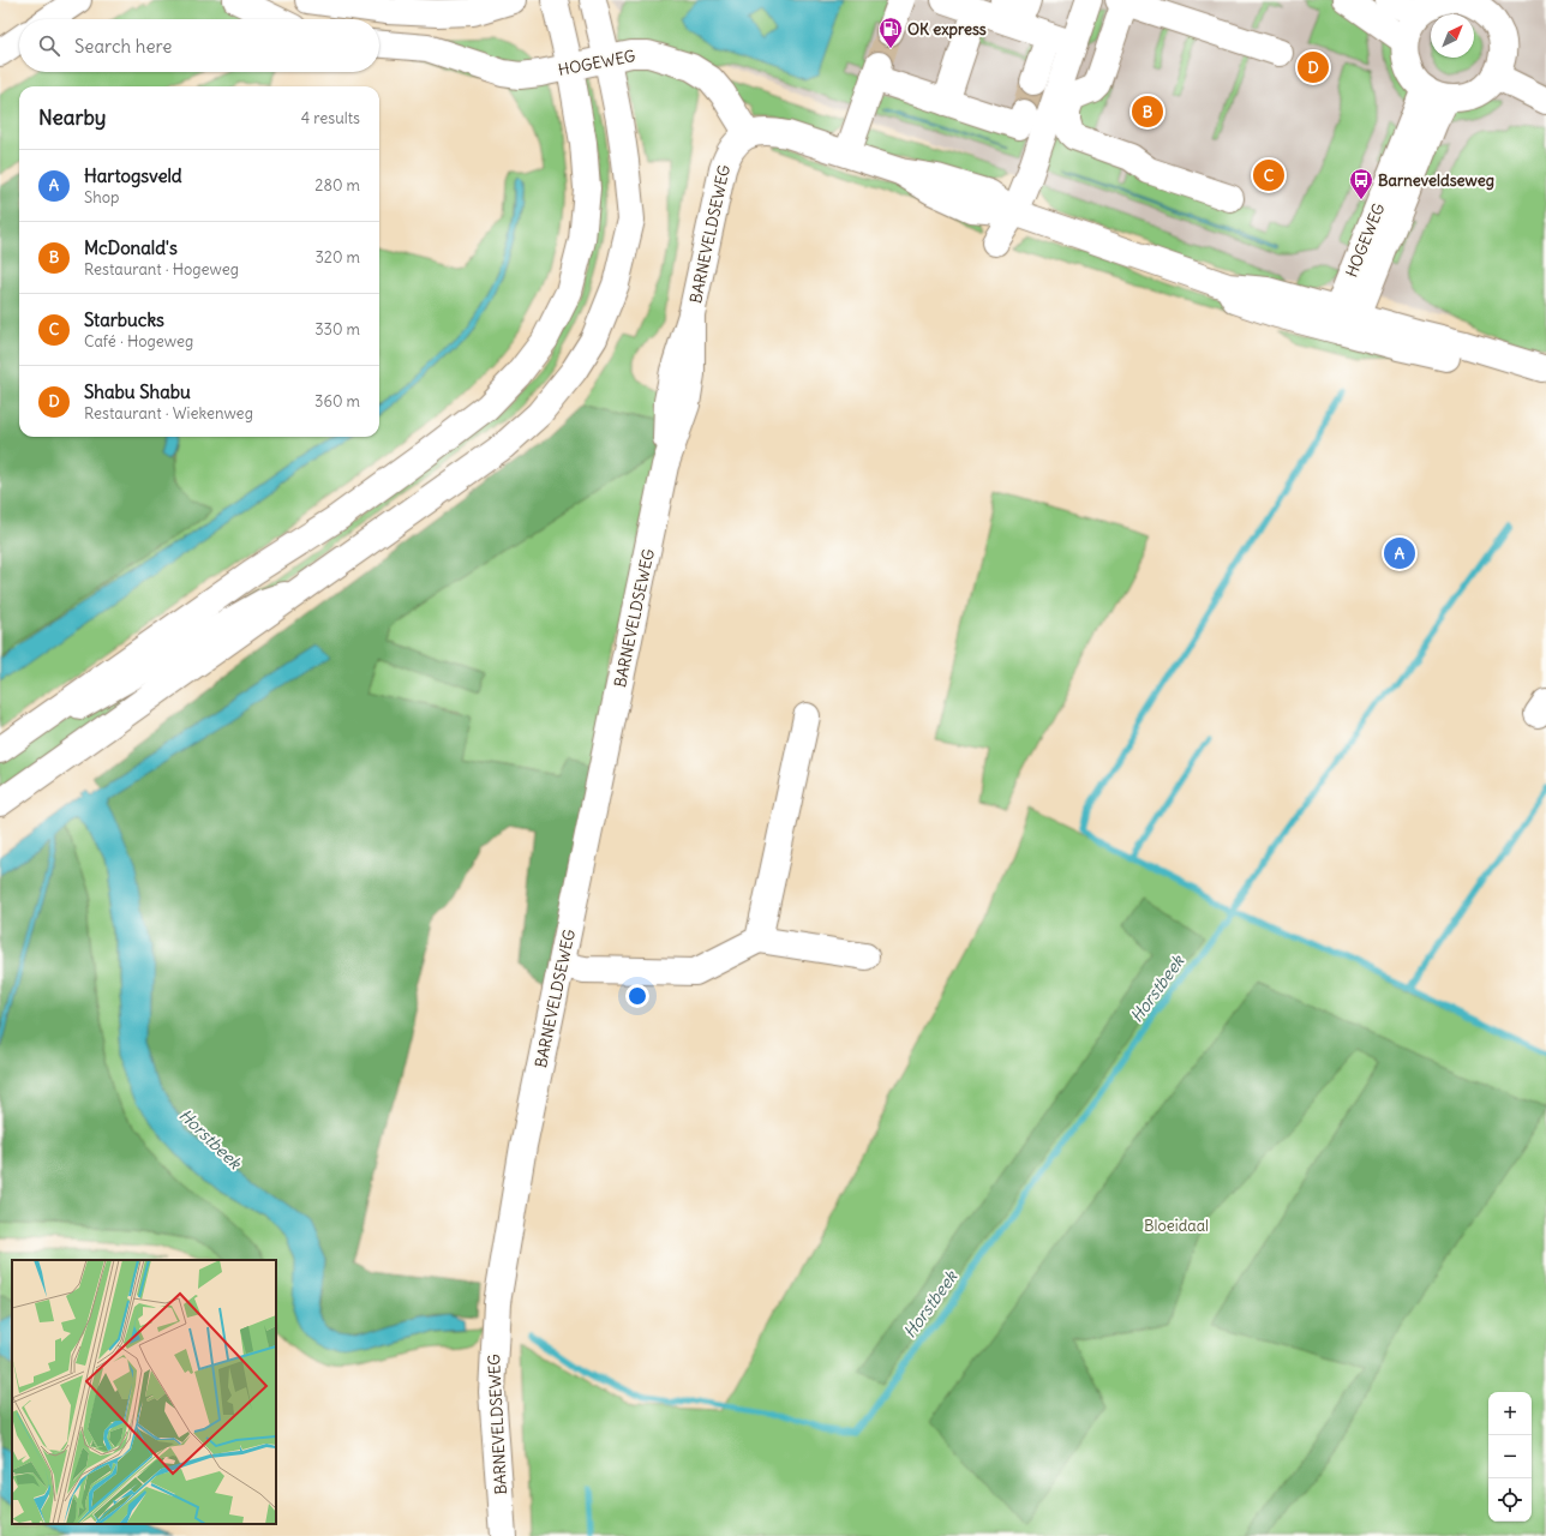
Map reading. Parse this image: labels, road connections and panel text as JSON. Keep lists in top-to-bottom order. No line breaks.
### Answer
{"streets":{"main road":["HOGEWEG","BARNEVELDSEWEG"]},"crossings":[["HOGEWEG","BARNEVELDSEWEG"]],"water":["Horstbeek"],"parks":["Bloeidaal"],"places":{"fuel station":["OK express"],"bus stop":["Barneveldseweg"]},"north":"top right","page":{"search":"Search here","pins":["D","B","C","A"],"heading":["Nearby","4 results"],"list":[{"mark":"A","name":"Hartogsveld","note":"Shop","value":"280 m"},{"mark":"B","name":"McDonald's","note":"Restaurant · Hogeweg","value":"320 m"},{"mark":"C","name":"Starbucks","note":"Café · Hogeweg","value":"330 m"},{"mark":"D","name":"Shabu Shabu","note":"Restaurant · Wiekenweg","value":"360 m"}],"map_buttons":["+","−"]}}
